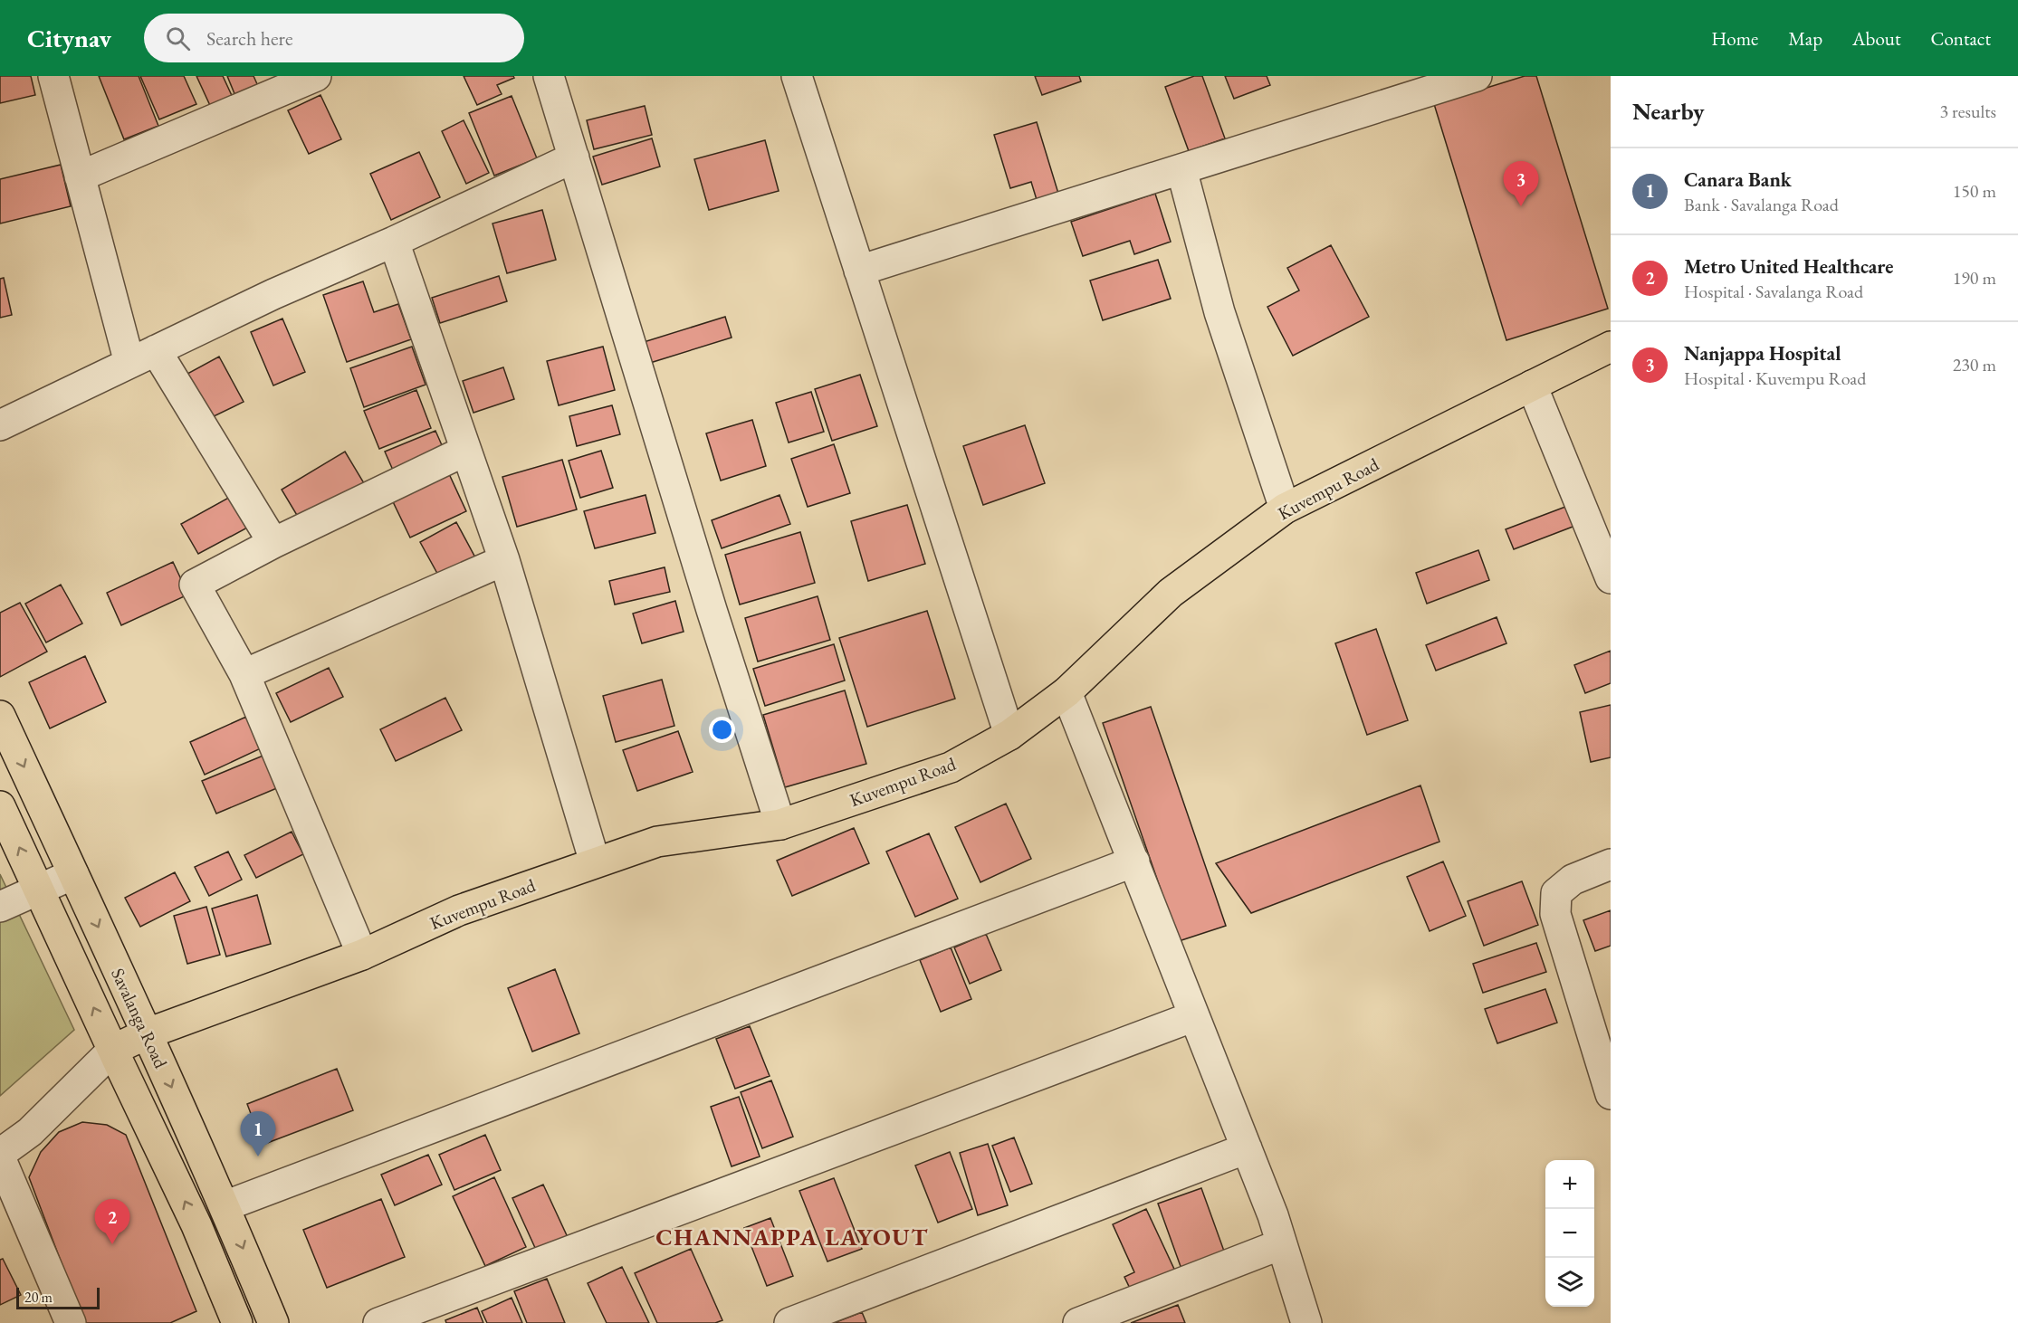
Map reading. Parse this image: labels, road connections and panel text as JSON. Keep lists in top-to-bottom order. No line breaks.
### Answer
{"streets":{"main road":["Kuvempu Road","Savalanga Road"]},"crossings":[["Kuvempu Road","Savalanga Road"]],"districts":["CHANNAPPA LAYOUT"],"scale_bar":"20 m","page":{"header":"Citynav","search":"Search here","nav":["Home","Map","About","Contact"],"heading":["Nearby","3 results"],"list":[{"mark":"1","name":"Canara Bank","note":"Bank · Savalanga Road","value":"150 m"},{"mark":"2","name":"Metro United Healthcare","note":"Hospital · Savalanga Road","value":"190 m"},{"mark":"3","name":"Nanjappa Hospital","note":"Hospital · Kuvempu Road","value":"230 m"}],"pins":["3","1","2"],"map_buttons":["+","−"],"scale":"20 m"}}
